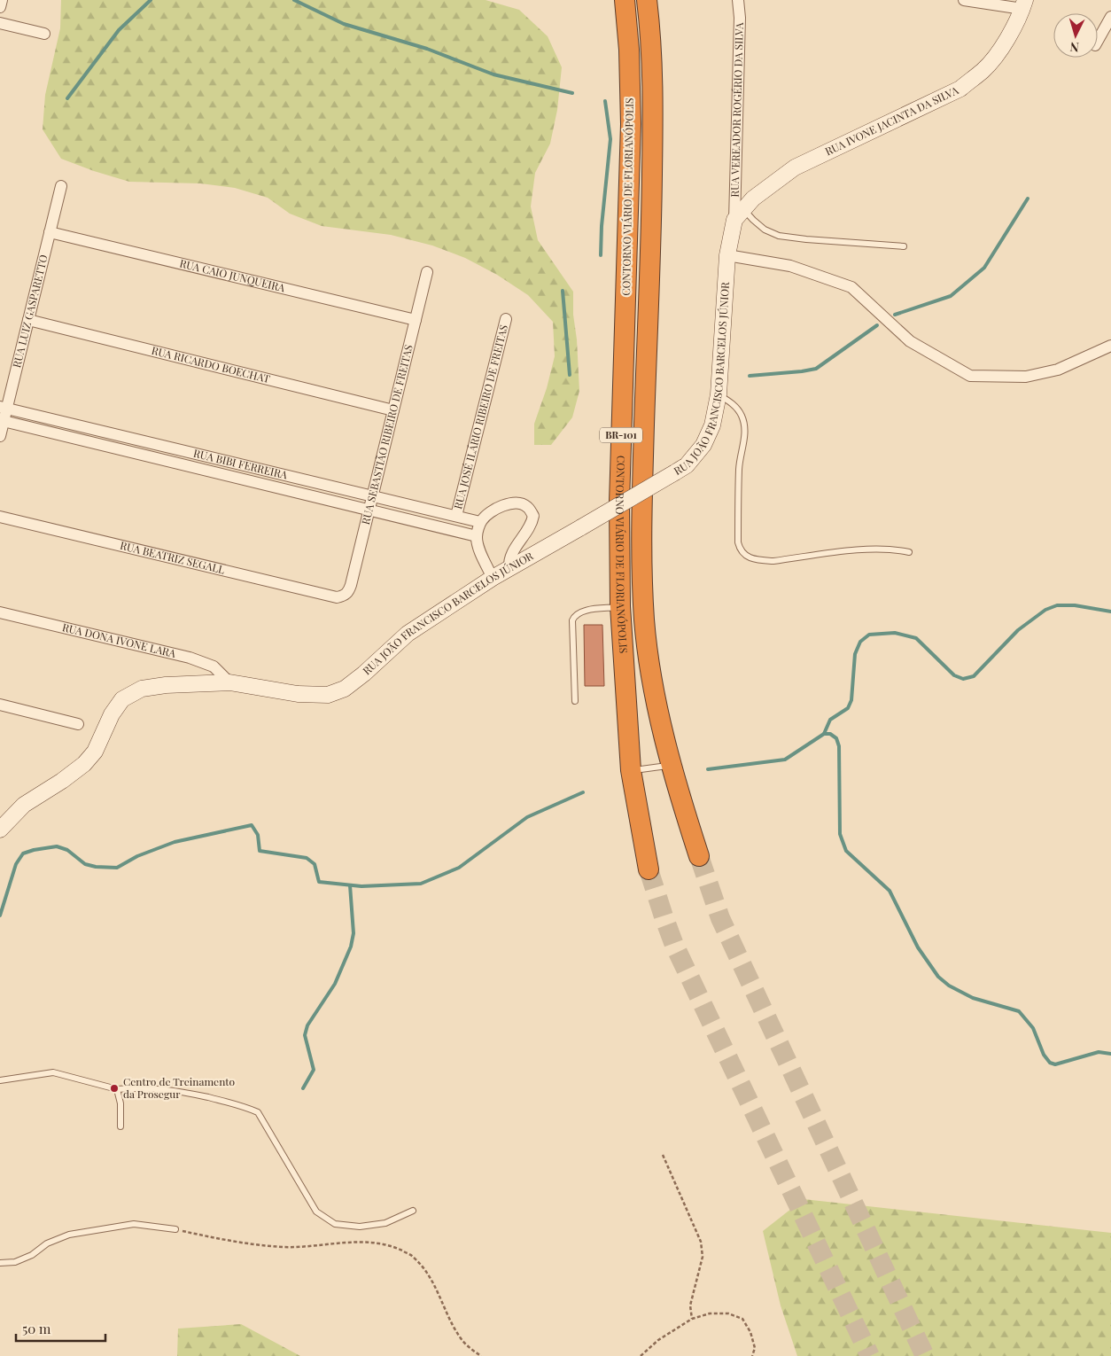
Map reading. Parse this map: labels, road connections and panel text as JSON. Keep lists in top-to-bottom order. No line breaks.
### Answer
{"streets":{"highway":["CONTORNO VIÁRIO DE FLORIANÓPOLIS","BR-101"],"street":["RUA VEREADOR ROGÉRIO DA SILVA","RUA IVONE JACINTA DA SILVA","RUA CAIO JUNQUEIRA","RUA LUIZ GASPARETTO","RUA RICARDO BOECHAT","RUA JOÃO FRANCISCO BARCELOS JÚNIOR","RUA JOSÉ ILÁRIO RIBEIRO DE FREITAS","RUA SEBASTIÃO RIBEIRO DE FREITAS","RUA BIBI FERREIRA","RUA BEATRIZ SEGALL","RUA DONA IVONE LARA"]},"crossings":[["RUA VEREADOR ROGÉRIO DA SILVA","RUA IVONE JACINTA DA SILVA"],["RUA VEREADOR ROGÉRIO DA SILVA","RUA JOÃO FRANCISCO BARCELOS JÚNIOR"],["RUA IVONE JACINTA DA SILVA","RUA JOÃO FRANCISCO BARCELOS JÚNIOR"],["RUA CAIO JUNQUEIRA","RUA LUIZ GASPARETTO"],["RUA CAIO JUNQUEIRA","RUA SEBASTIÃO RIBEIRO DE FREITAS"],["RUA LUIZ GASPARETTO","RUA RICARDO BOECHAT"],["RUA LUIZ GASPARETTO","RUA BIBI FERREIRA"],["RUA RICARDO BOECHAT","RUA SEBASTIÃO RIBEIRO DE FREITAS"],["RUA JOÃO FRANCISCO BARCELOS JÚNIOR","RUA DONA IVONE LARA"],["RUA JOSÉ ILÁRIO RIBEIRO DE FREITAS","RUA BIBI FERREIRA"],["RUA SEBASTIÃO RIBEIRO DE FREITAS","RUA BIBI FERREIRA"],["RUA SEBASTIÃO RIBEIRO DE FREITAS","RUA BEATRIZ SEGALL"]],"places":["Centro de Treinamento da Prosegur"],"scale_bar":"50 m","north":"bottom"}
